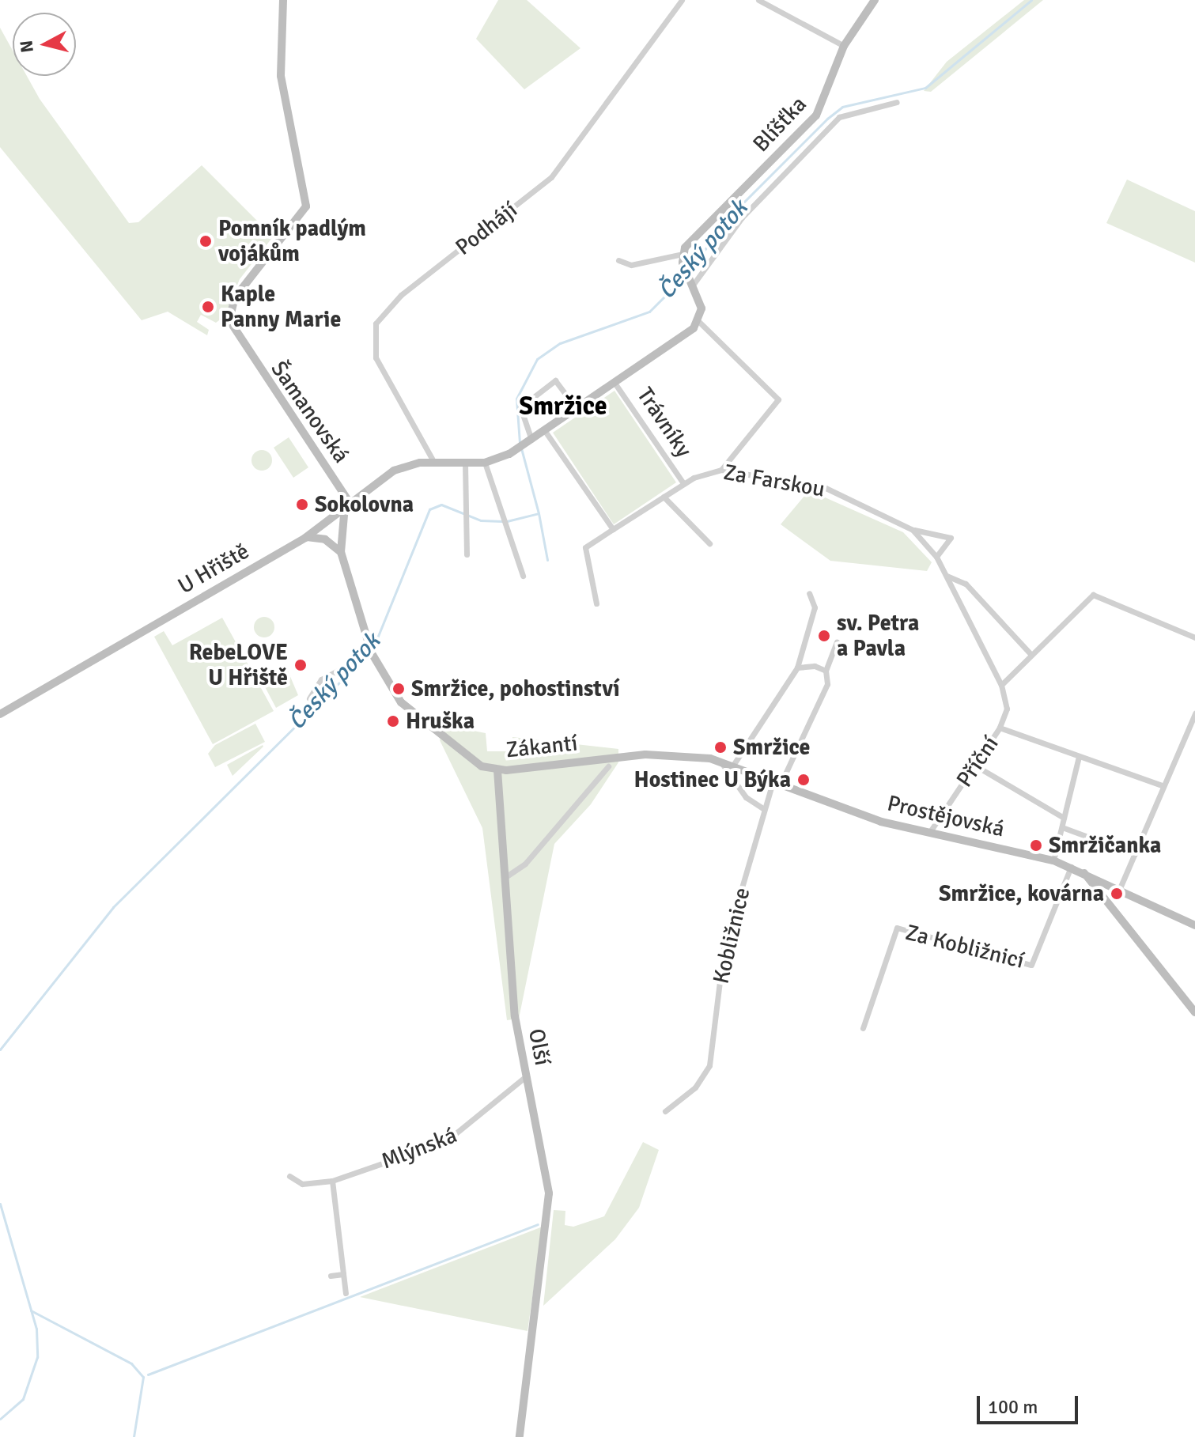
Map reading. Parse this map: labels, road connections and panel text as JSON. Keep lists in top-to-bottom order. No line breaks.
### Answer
{"streets":{"street":["Blíšťka","Podhájí","Šamanovská","Trávníky","Za Farskou","U Hřiště","Zákantí","Příční","Prostějovská","Kobližnice","Za Kobližnicí","Olší","Mlýnská"]},"crossings":[["Podhájí","Trávníky"],["Šamanovská","Trávníky"],["Šamanovská","U Hřiště"],["Trávníky","Za Farskou"],["Trávníky","U Hřiště"],["Za Farskou","Příční"],["Zákantí","Prostějovská"],["Zákantí","Olší"],["Příční","Prostějovská"],["Prostějovská","Kobližnice"],["Prostějovská","Za Kobližnicí"],["Olší","Mlýnská"]],"districts":["Smržice"],"water":["Český potok"],"places":["Pomník padlým vojákům","Kaple Panny Marie","Sokolovna","sv. Petra a Pavla","RebeLOVE U Hřiště","Smržice, pohostinství","Hruška","Smržice","Hostinec U Býka","Smržičanka","Smržice, kovárna"],"scale_bar":"100 m","north":"left"}
